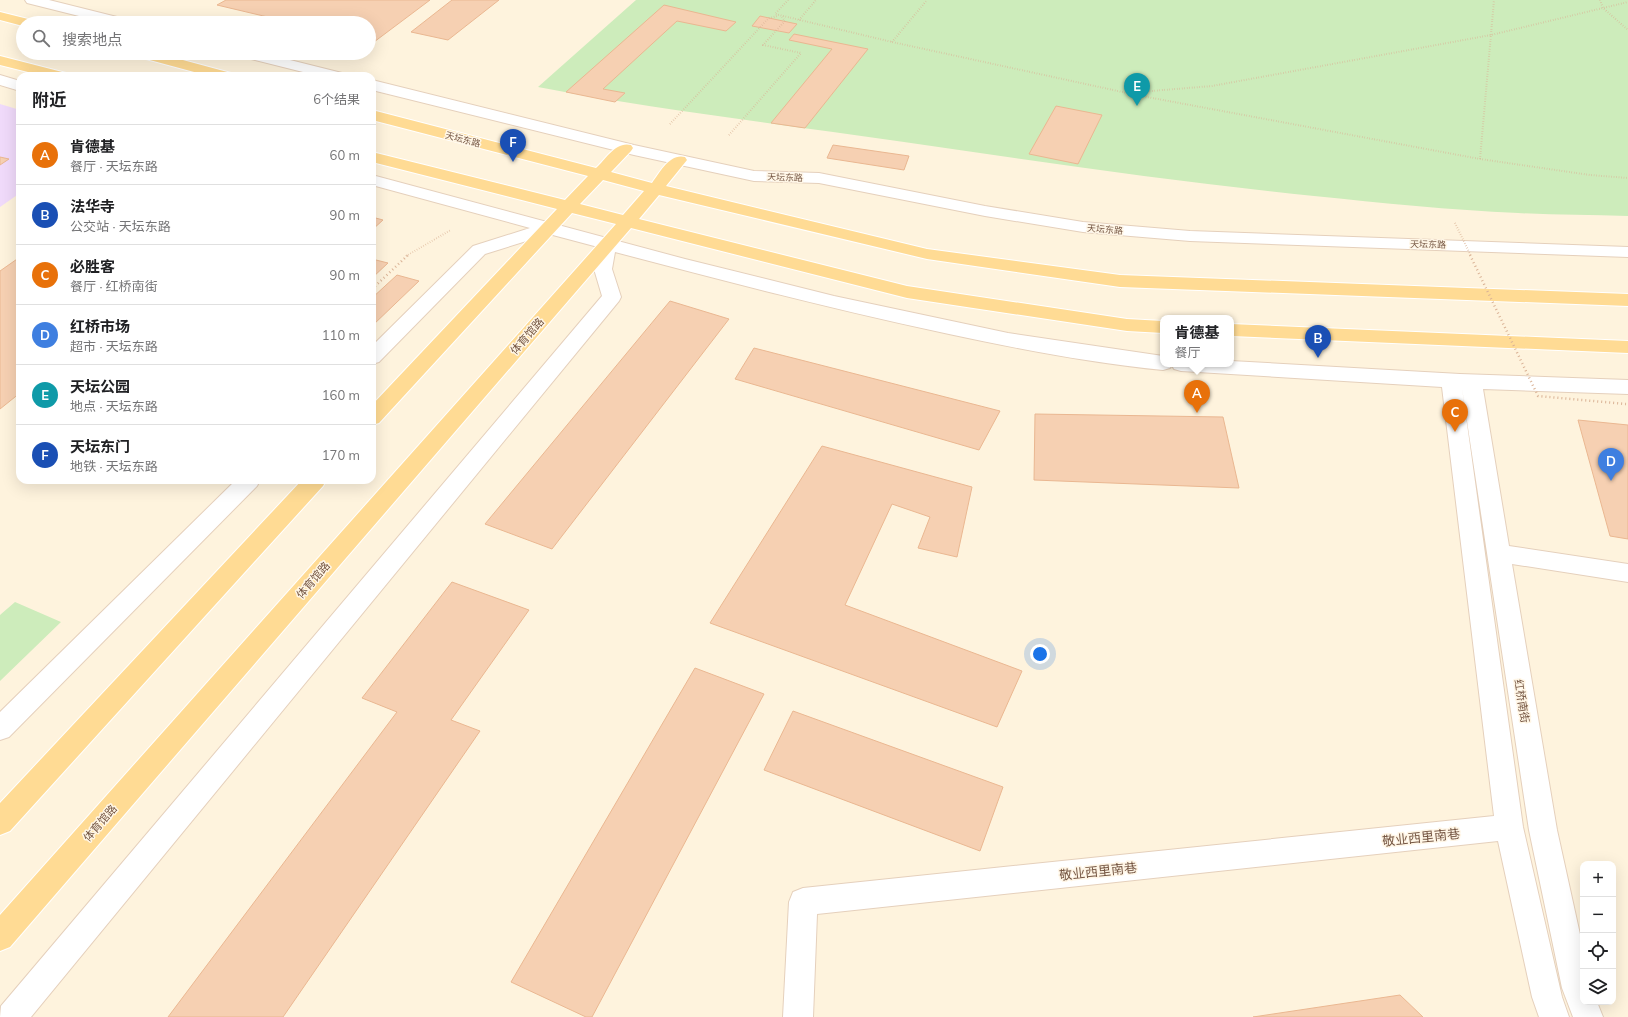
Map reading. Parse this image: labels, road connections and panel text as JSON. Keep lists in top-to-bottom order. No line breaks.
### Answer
{"streets":{"main road":["天坛东路","体育馆路"],"street":["红桥南街","敬业西里南巷"]},"crossings":[["天坛东路","体育馆路"]],"page":{"search":"搜索地点","heading":["附近","6个结果"],"pins":["E","F","B","A","C","D"],"list":[{"mark":"A","name":"肯德基","note":"餐厅 · 天坛东路","value":"60 m"},{"mark":"B","name":"法华寺","note":"公交站 · 天坛东路","value":"90 m"},{"mark":"C","name":"必胜客","note":"餐厅 · 红桥南街","value":"90 m"},{"mark":"D","name":"红桥市场","note":"超市 · 天坛东路","value":"110 m"},{"mark":"E","name":"天坛公园","note":"地点 · 天坛东路","value":"160 m"},{"mark":"F","name":"天坛东门","note":"地铁 · 天坛东路","value":"170 m"}],"popup":["肯德基","餐厅"],"map_buttons":["+","−"]}}
